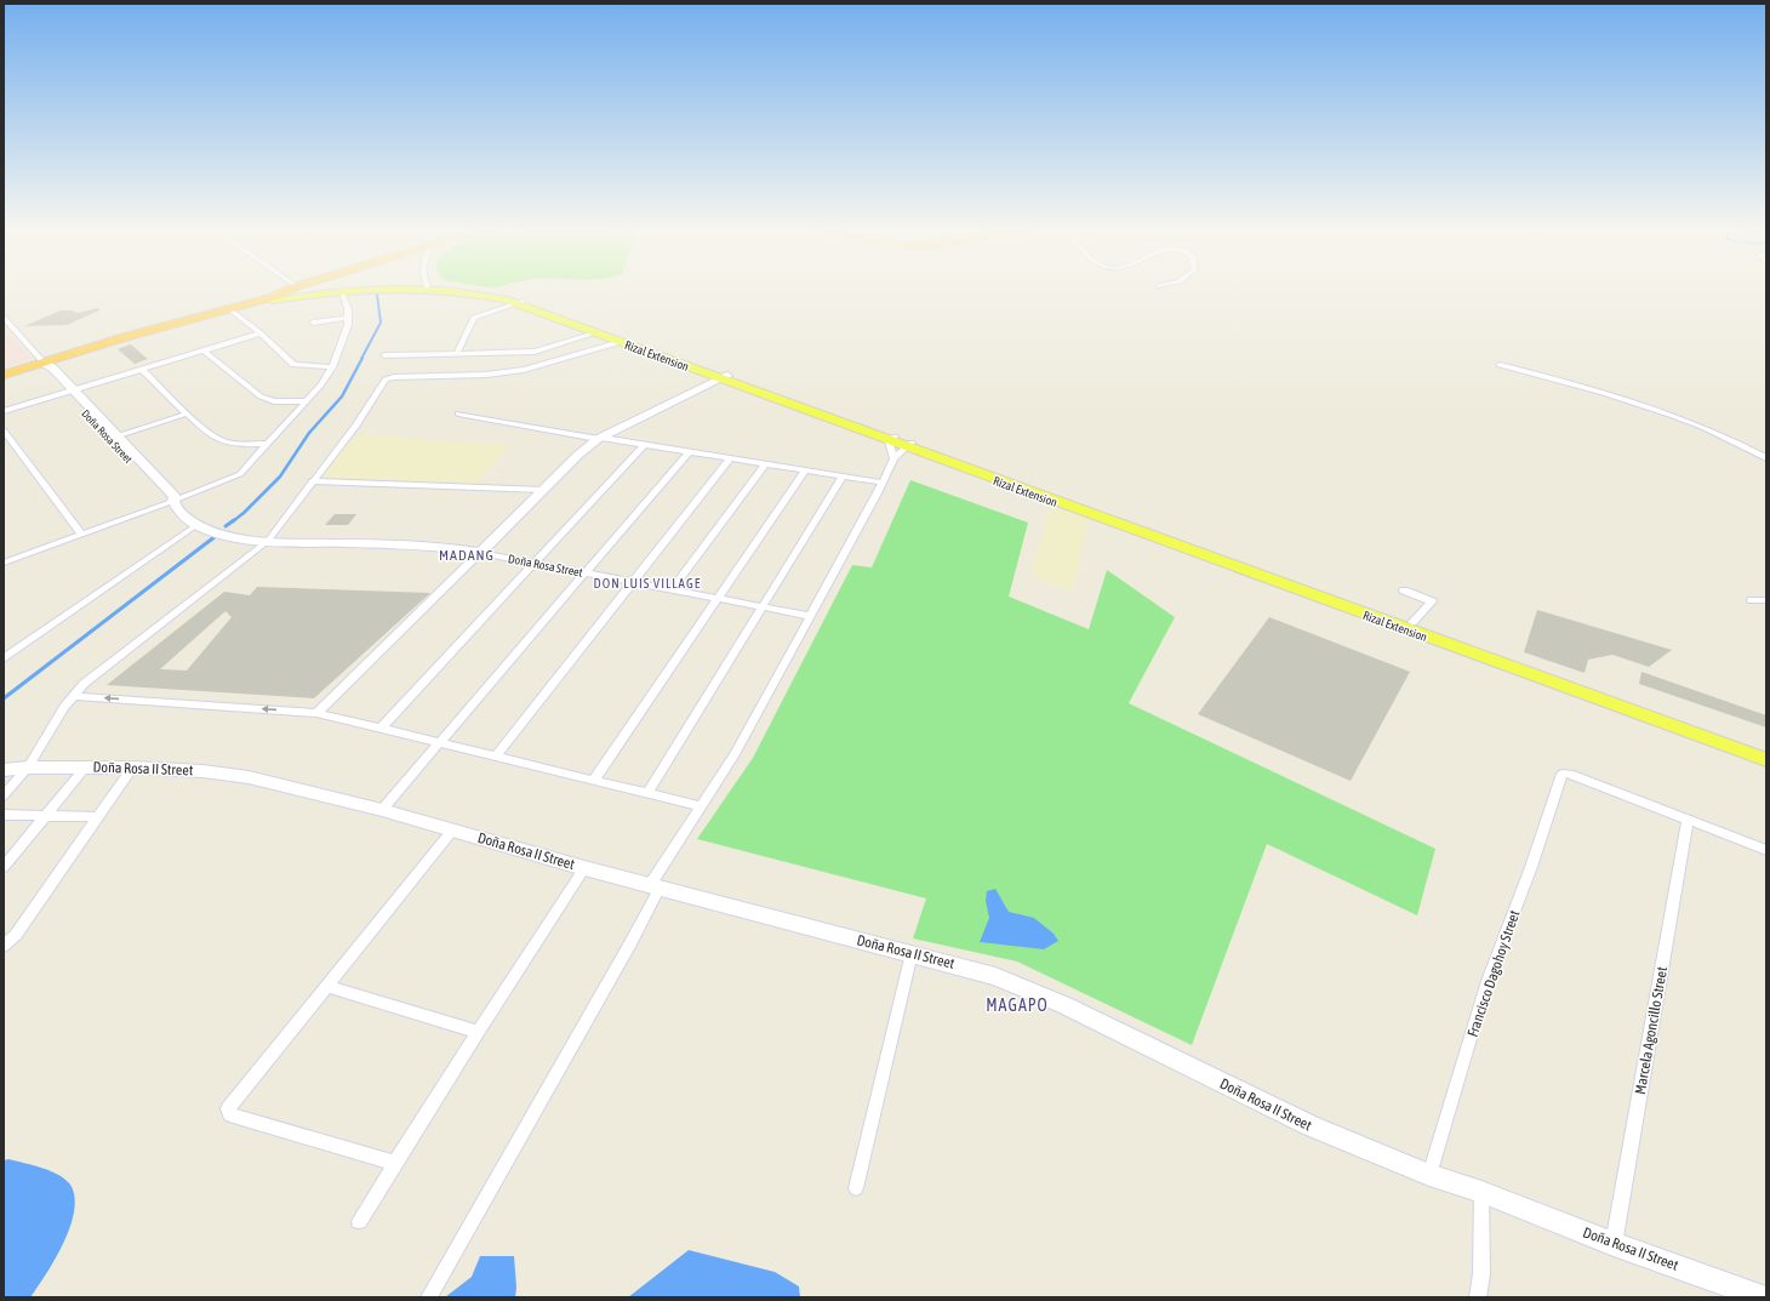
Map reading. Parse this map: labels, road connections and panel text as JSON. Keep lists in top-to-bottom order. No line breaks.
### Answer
{"streets":{"main road":["Rizal Extension"],"street":["Doña Rosa Street","Doña Rosa II Street","Francisco Dagohoy Street","Marcela Agoncillo Street"]},"crossings":[["Doña Rosa II Street","Francisco Dagohoy Street"],["Doña Rosa II Street","Marcela Agoncillo Street"],["Francisco Dagohoy Street","Marcela Agoncillo Street"]],"districts":["MADANG","DON LUIS VILLAGE","MAGAPO"]}
